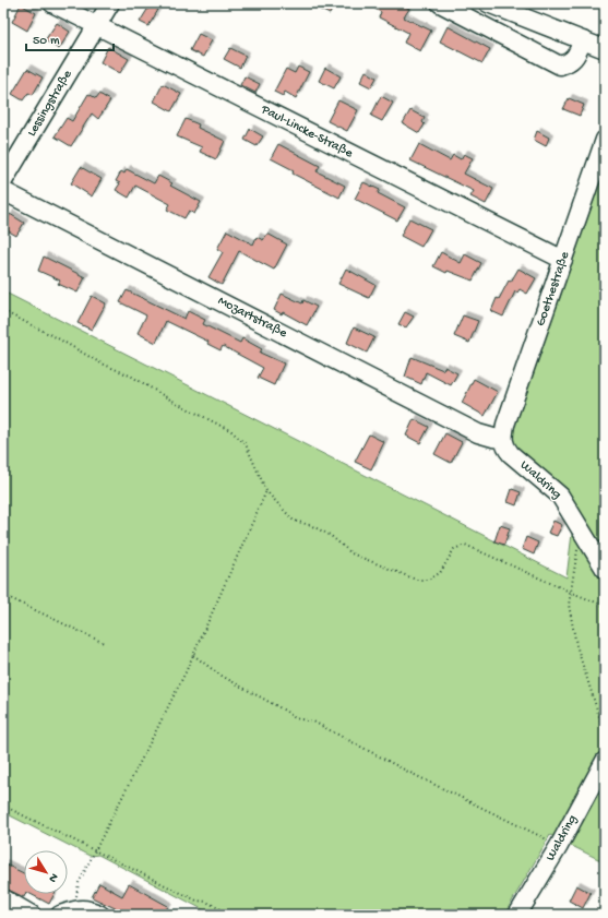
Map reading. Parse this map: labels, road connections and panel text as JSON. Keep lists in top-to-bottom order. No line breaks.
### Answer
{"streets":{"street":["Lessingstraße","Paul-Lincke-Straße","Goethestraße","Mozartstraße","Waldring"]},"crossings":[["Lessingstraße","Paul-Lincke-Straße"],["Paul-Lincke-Straße","Goethestraße"],["Goethestraße","Mozartstraße"],["Goethestraße","Waldring"],["Mozartstraße","Waldring"]],"scale_bar":"50 m","north":"bottom right"}
